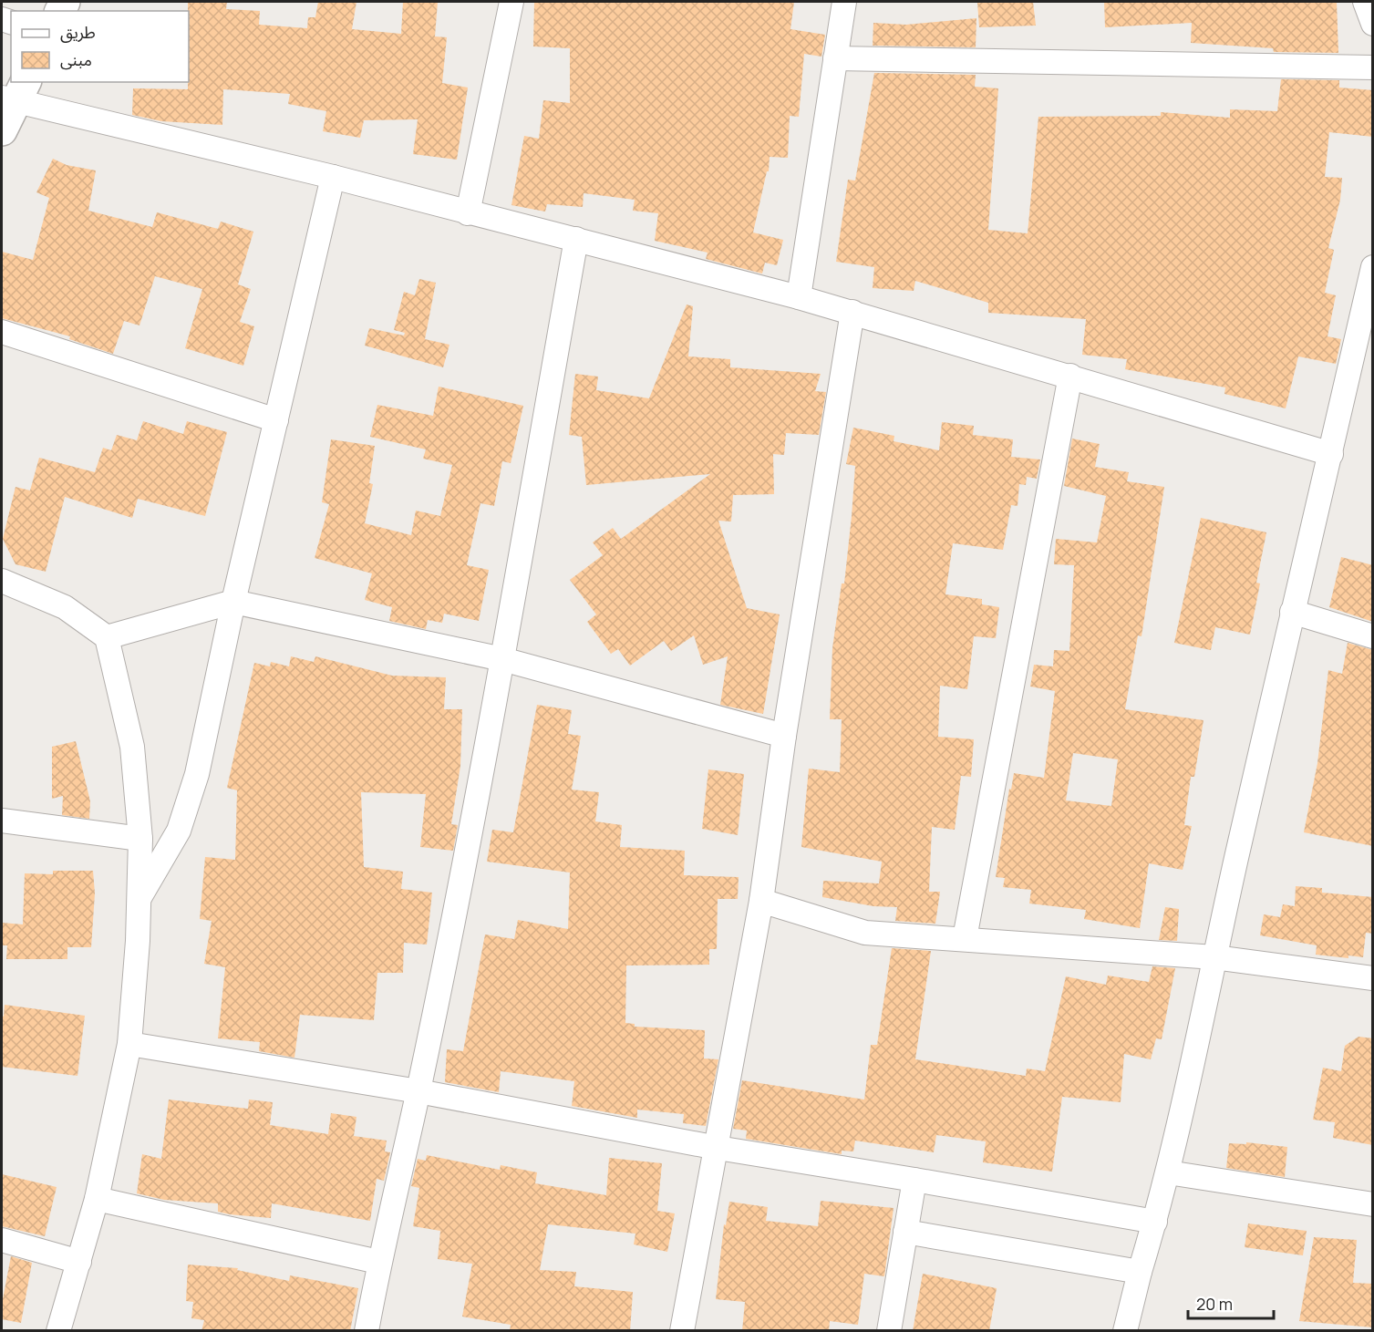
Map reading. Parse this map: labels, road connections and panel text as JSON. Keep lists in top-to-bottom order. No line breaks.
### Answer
{"legend":["طريق","مبنى"],"scale_bar":"20 m"}
